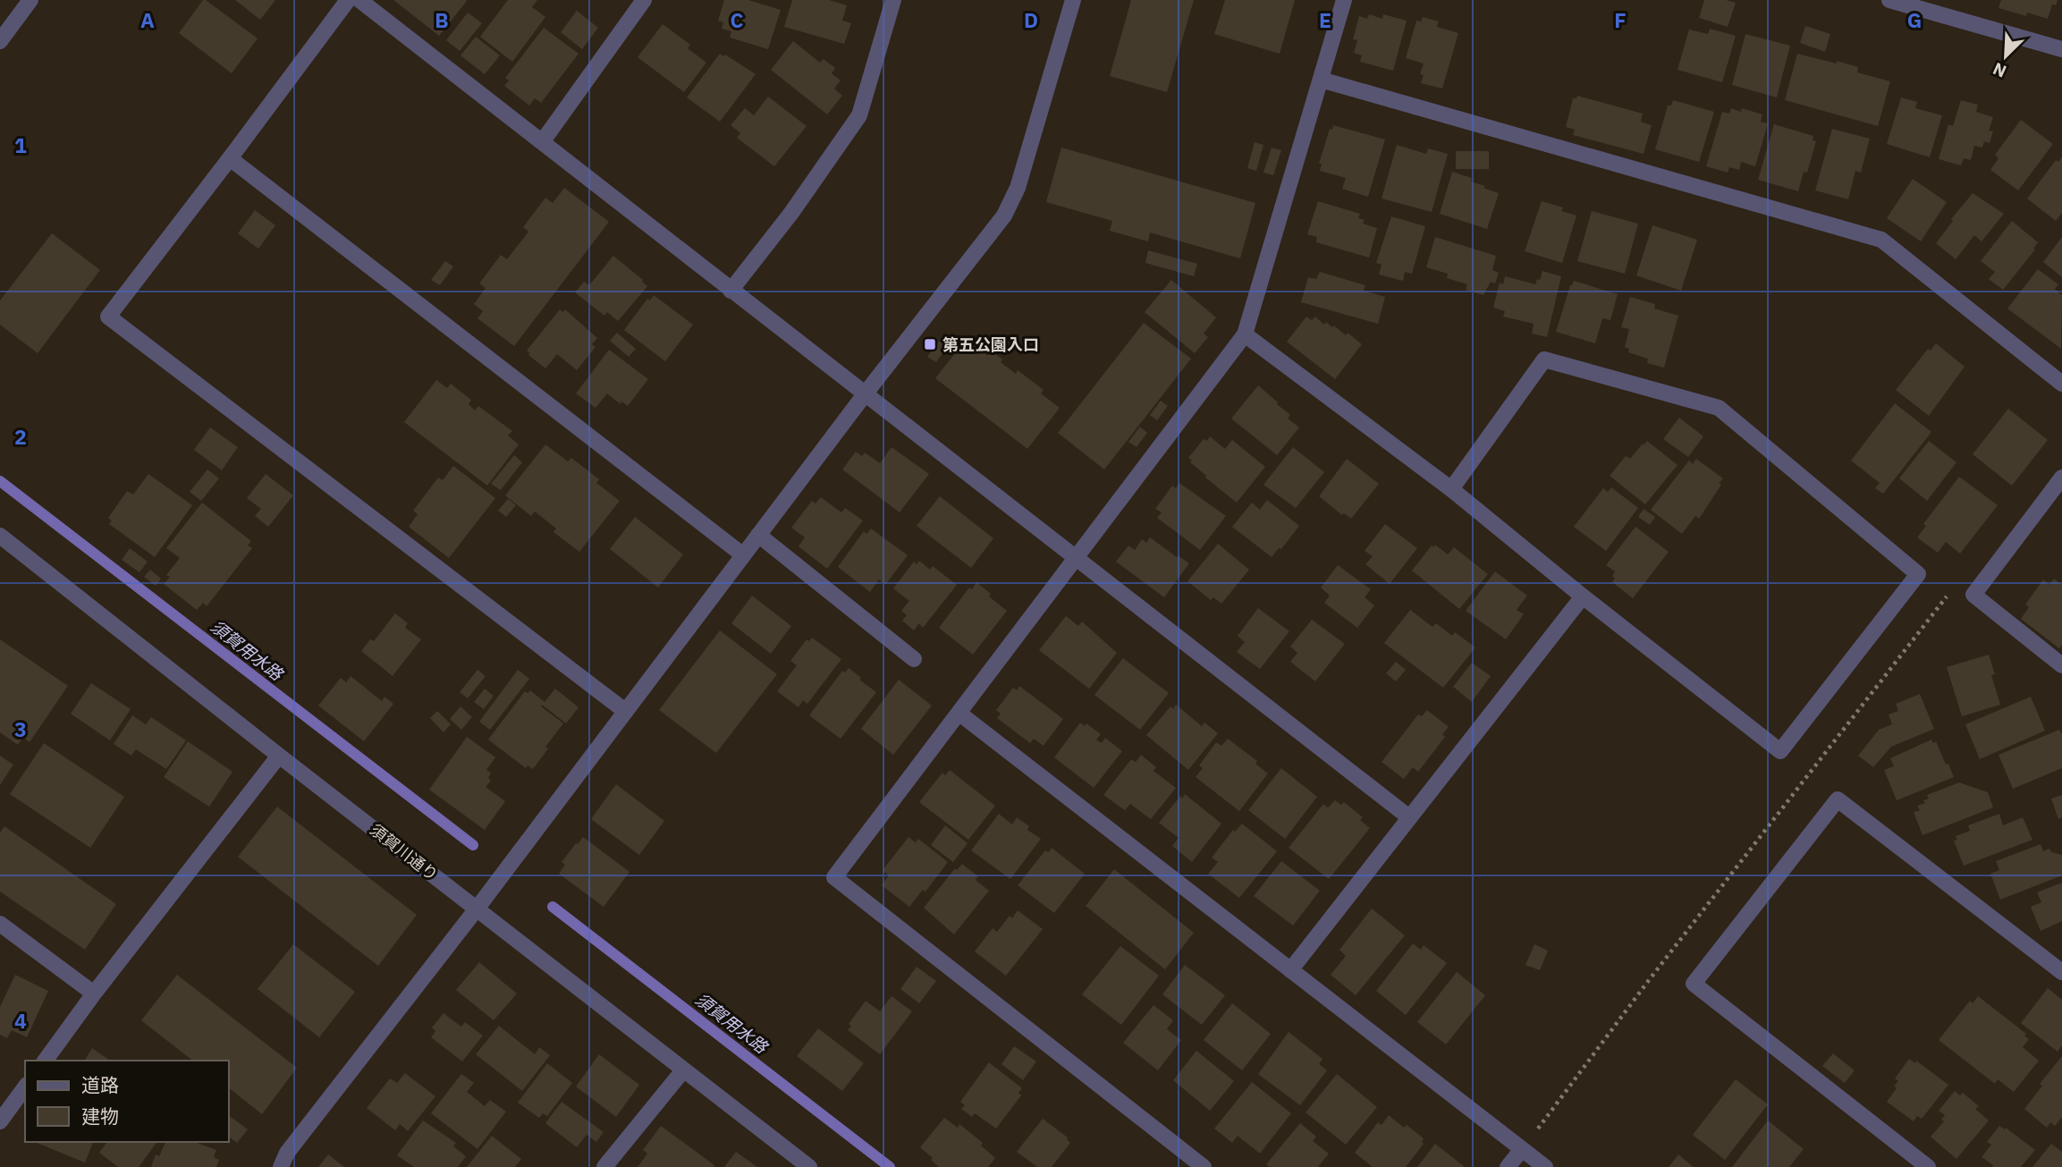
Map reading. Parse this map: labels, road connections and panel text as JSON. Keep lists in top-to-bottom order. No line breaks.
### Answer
{"streets":{"street":["須賀川通り"]},"water":["須賀用水路"],"places":{"transit":["第五公園入口"]},"legend":["道路","建物"],"north":"bottom left","grid":{"columns":["A","B","C","D","E","F","G"],"rows":["1","2","3","4"]}}
